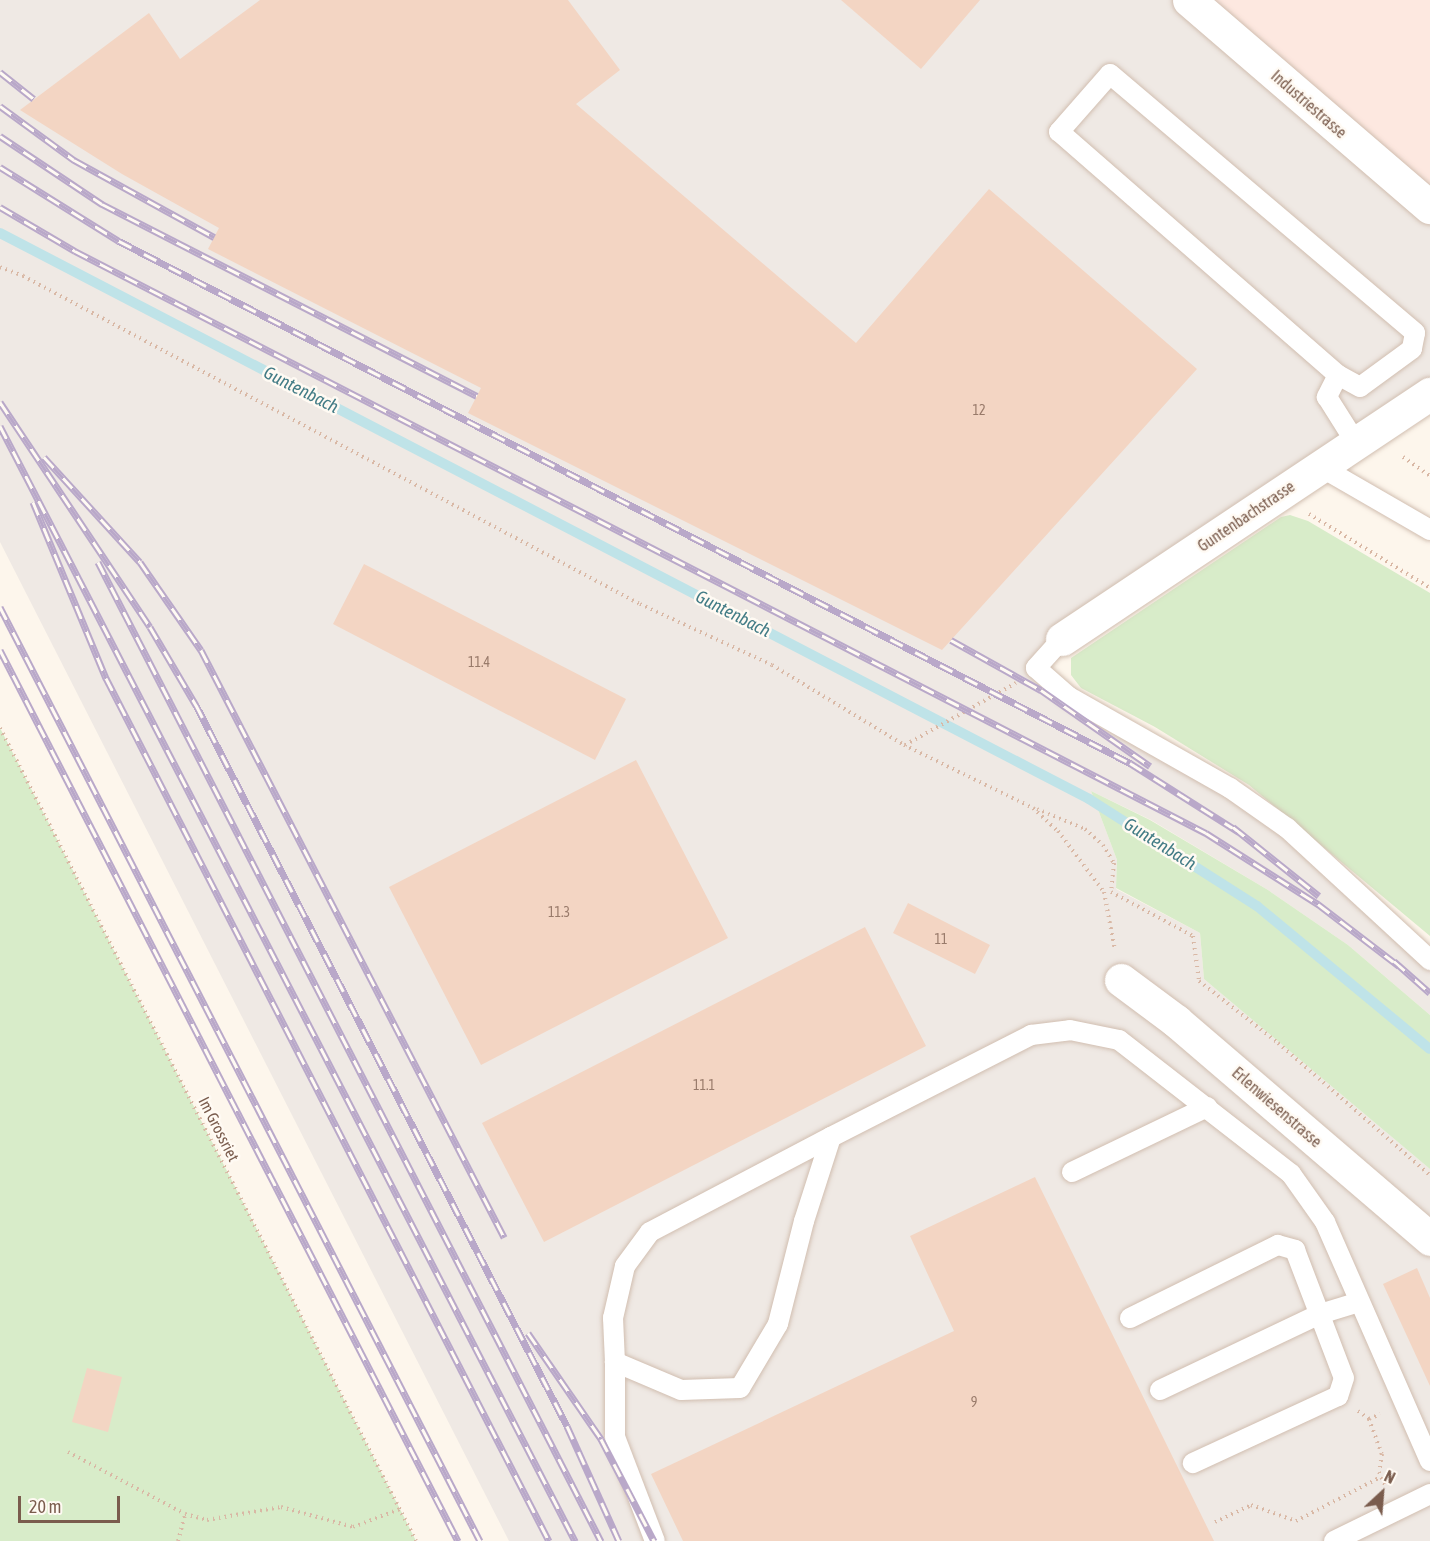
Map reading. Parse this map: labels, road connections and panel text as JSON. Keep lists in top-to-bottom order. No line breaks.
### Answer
{"streets":{"street":["Industriestrasse","Guntenbachstrasse","Erlenwiesenstrasse"],"path":["Im Grossriet"]},"water":["Guntenbach"],"house_numbers":["12","11.4","11.3","11","11.1","9"],"scale_bar":"20 m","north":"top right"}
